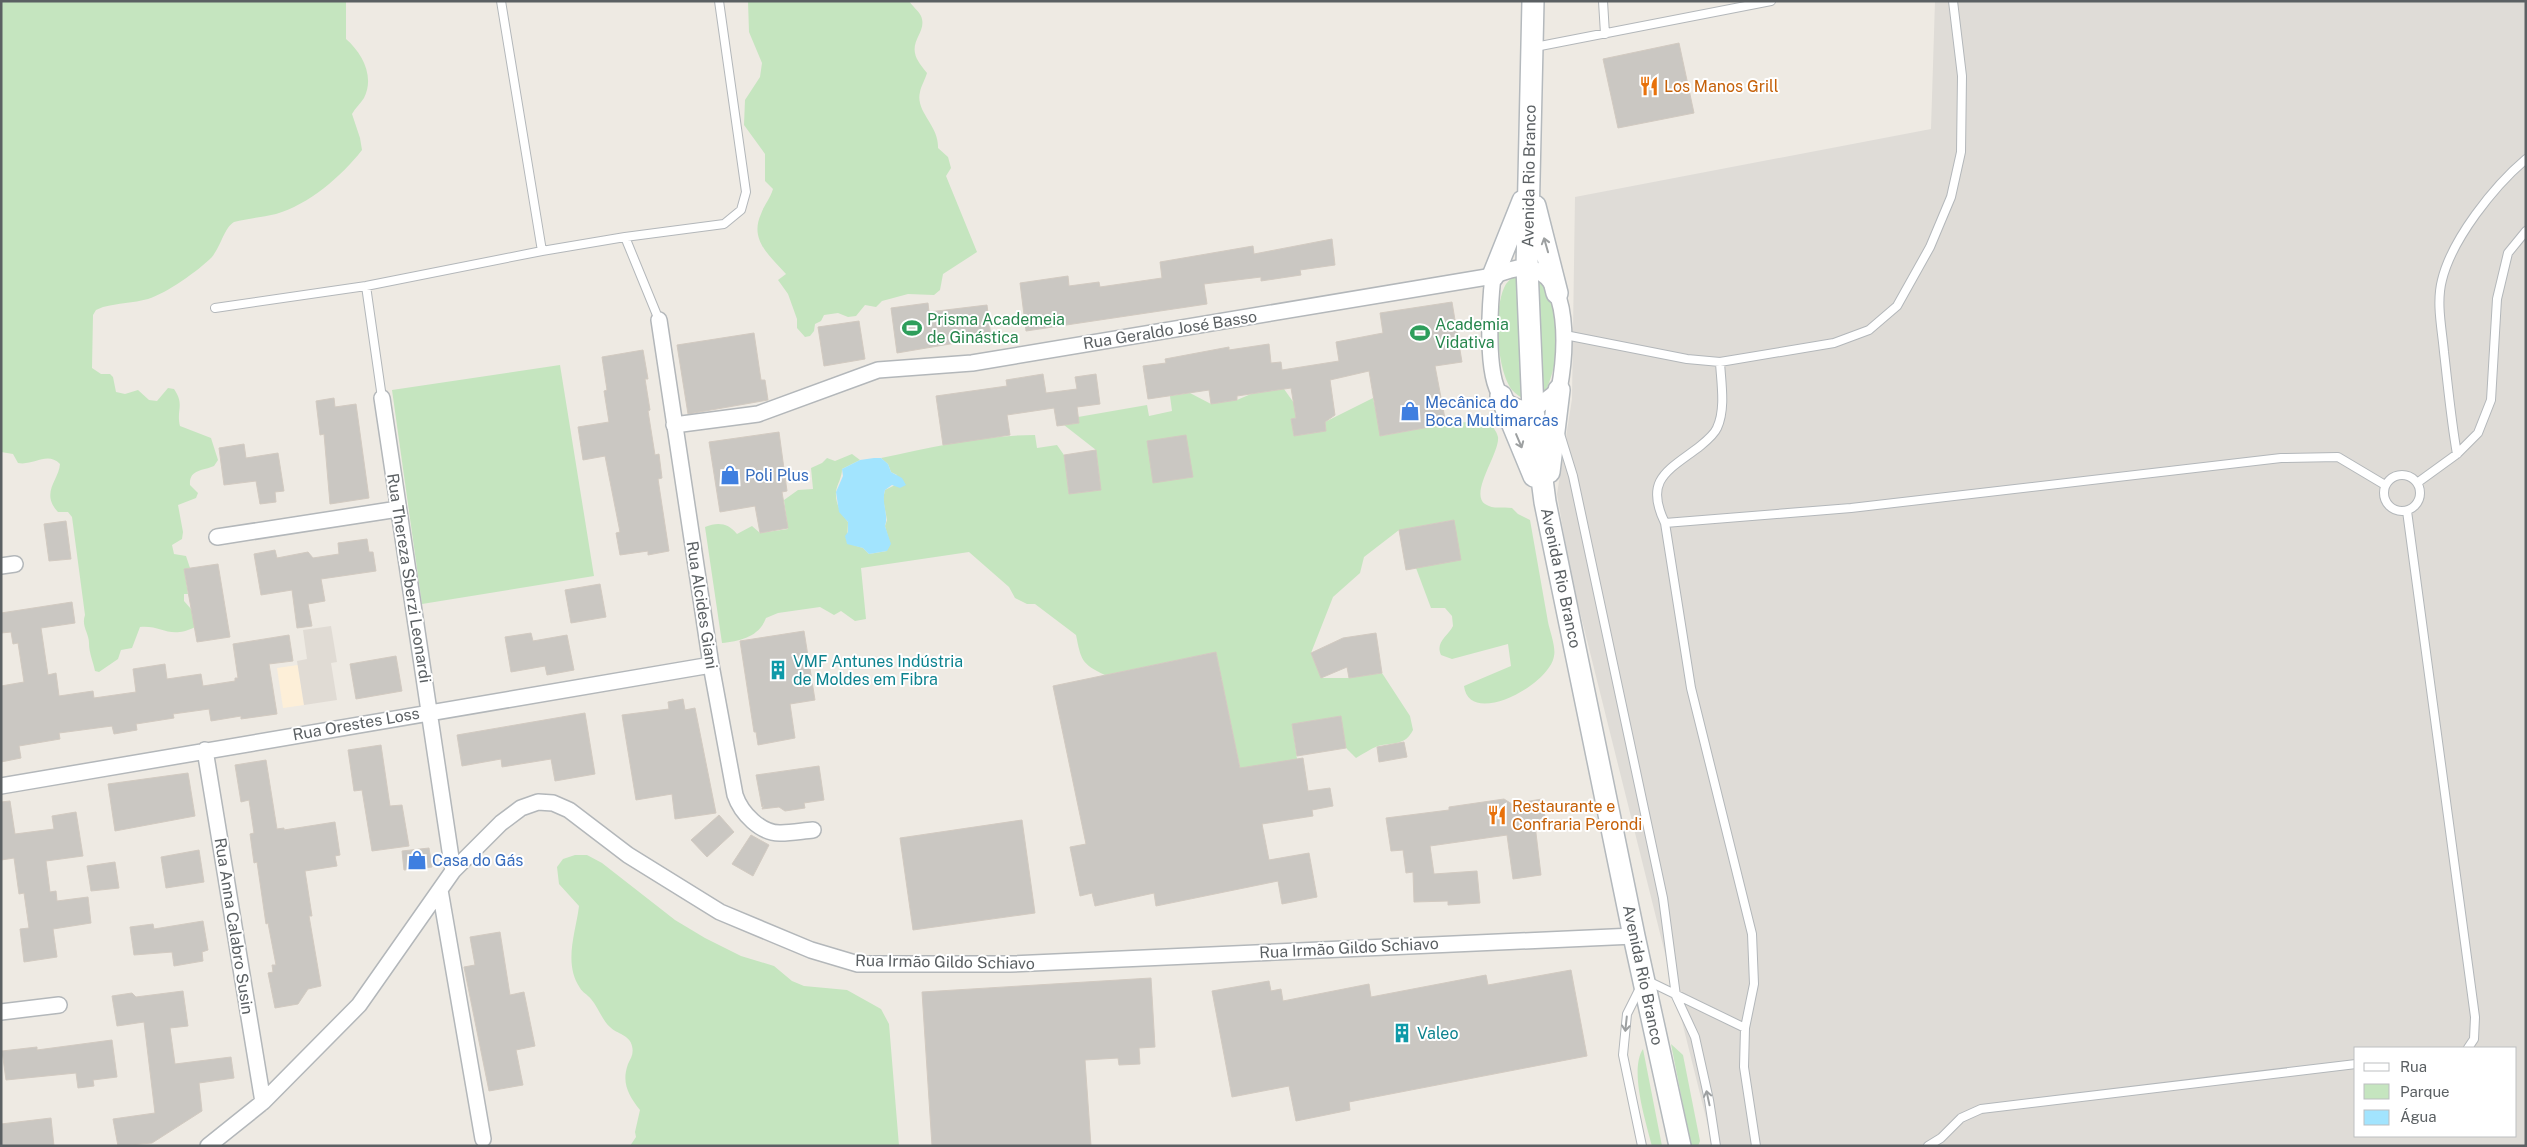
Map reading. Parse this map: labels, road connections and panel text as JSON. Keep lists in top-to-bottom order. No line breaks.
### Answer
{"streets":{"main road":["Avenida Rio Branco"],"street":["Rua Geraldo José Basso","Rua Thereza Sberzi Leonardi","Rua Alcides Giani","Rua Orestes Loss","Rua Anna Calabro Susin","Rua Irmão Gildo Schiavo"]},"crossings":[["Avenida Rio Branco","Rua Geraldo José Basso"],["Avenida Rio Branco","Rua Irmão Gildo Schiavo"],["Rua Geraldo José Basso","Rua Alcides Giani"],["Rua Thereza Sberzi Leonardi","Rua Orestes Loss"],["Rua Thereza Sberzi Leonardi","Rua Irmão Gildo Schiavo"],["Rua Alcides Giani","Rua Orestes Loss"],["Rua Orestes Loss","Rua Anna Calabro Susin"],["Rua Anna Calabro Susin","Rua Irmão Gildo Schiavo"]],"places":{"restaurant":["Los Manos Grill","Restaurante e Confraria Perondi"],"sports":["Prisma Academeia de Ginástica","Academia Vidativa"],"shop":["Mecânica do Boca Multimarcas","Poli Plus","Casa do Gás"],"building":["VMF Antunes Indústria de Moldes em Fibra","Valeo"]},"legend":["Rua","Parque","Água"]}
